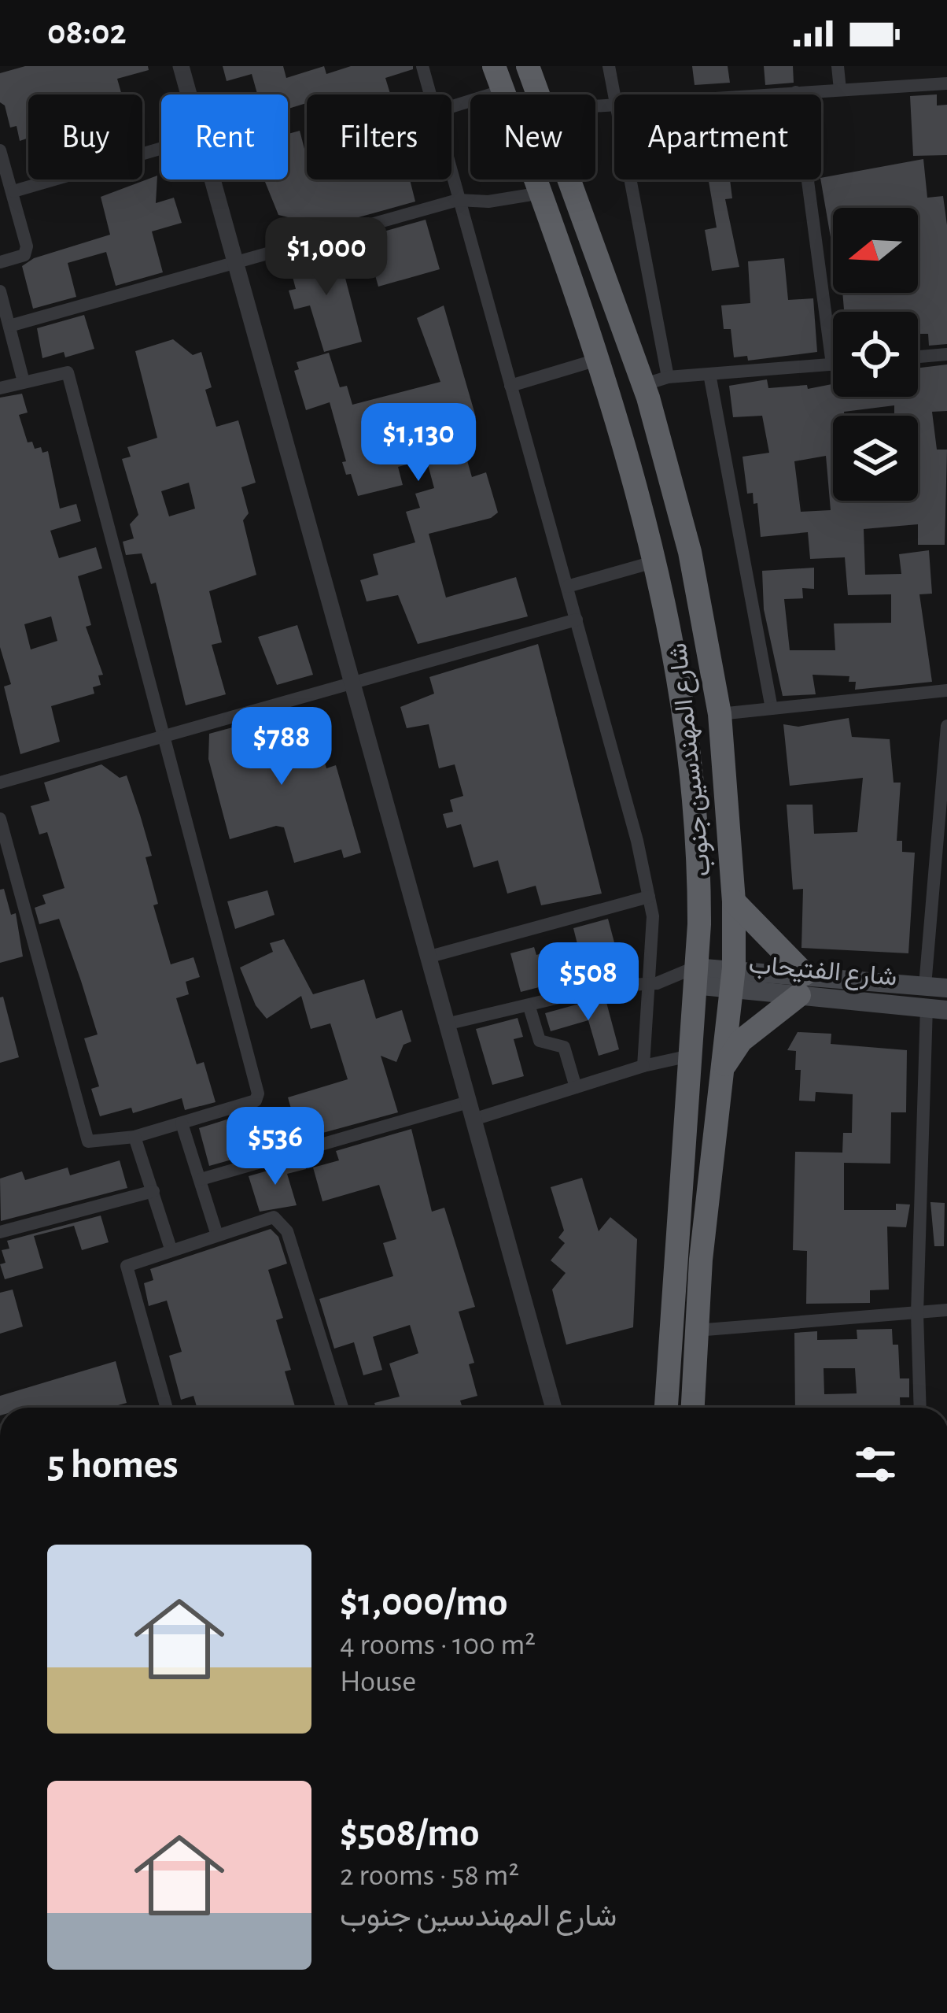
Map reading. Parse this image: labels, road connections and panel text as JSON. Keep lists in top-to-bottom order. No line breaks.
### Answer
{"streets":{"highway":["شارع المهندسين جنوب"],"main road":["شارع الفتيحاب"]},"crossings":[["شارع المهندسين جنوب","شارع الفتيحاب"]],"north":"left","page":{"status":"08:02","chip":["Buy","Rent","Filters","New","Apartment"],"price":["$1,000","$1,130","$788","$508","$536"],"heading":"5 homes","list":[{"name":"$1,000/mo","note":"4 rooms · 100 m² · House"},{"name":"$508/mo","note":"2 rooms · 58 m² · شارع المهندسين جنوب"}]}}
